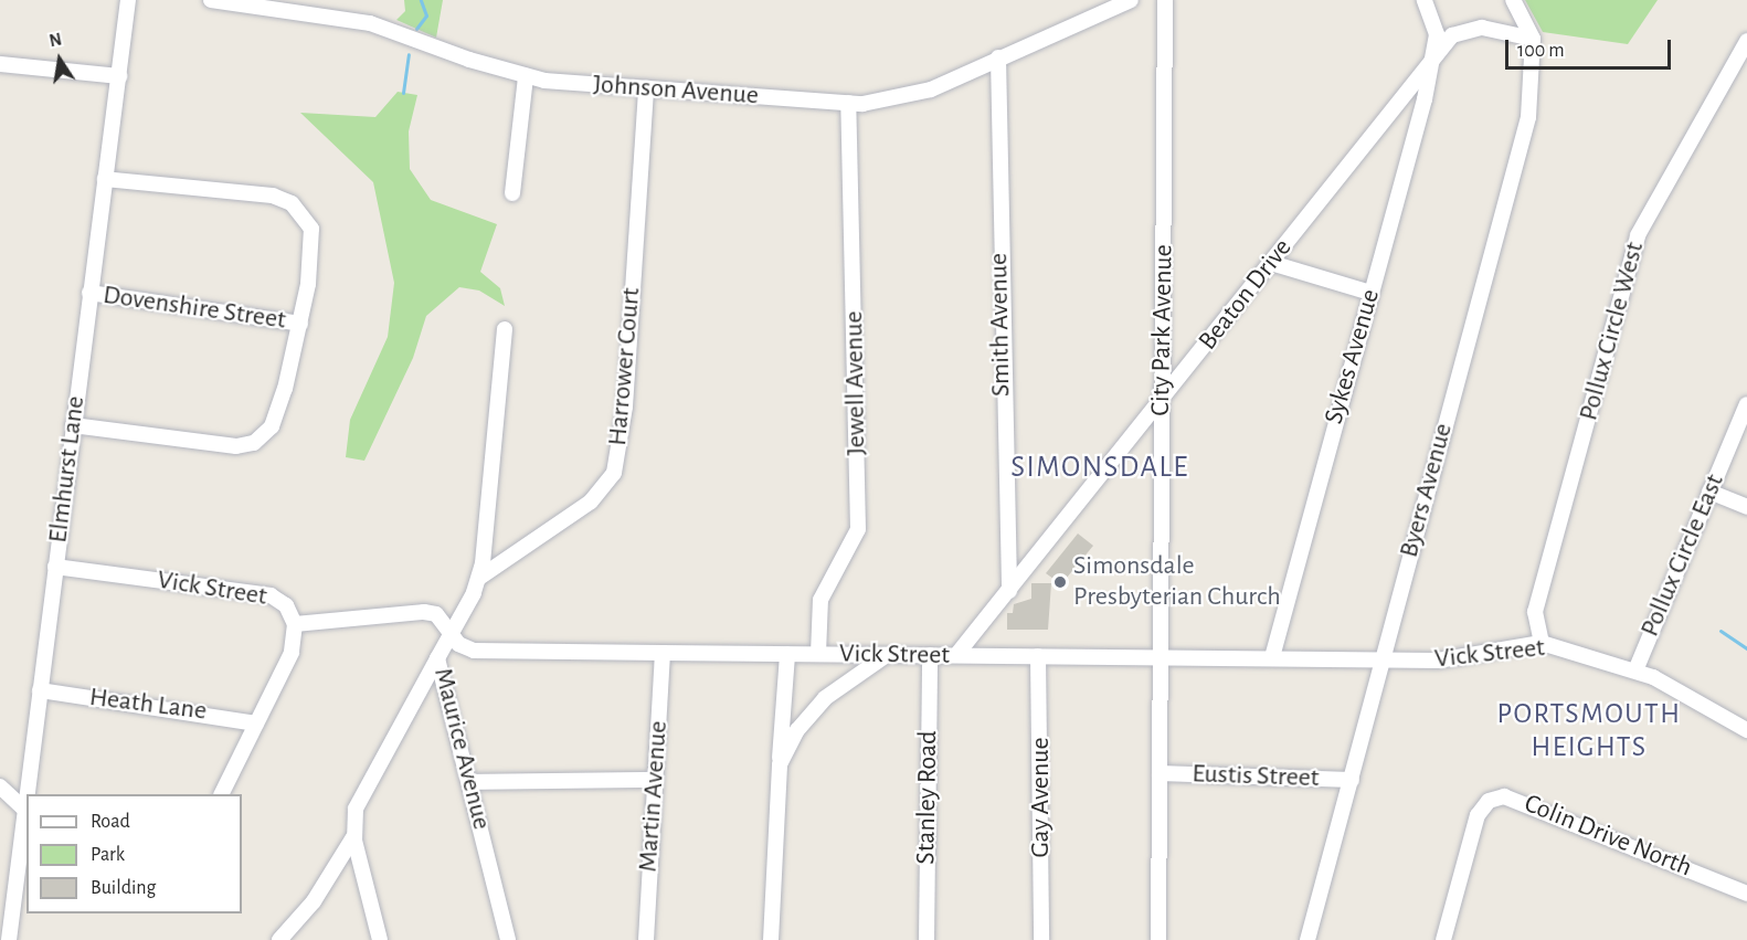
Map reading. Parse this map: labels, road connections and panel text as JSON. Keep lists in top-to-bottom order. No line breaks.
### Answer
{"streets":{"street":["Johnson Avenue","Beaton Drive","Dovenshire Street","Smith Avenue","City Park Avenue","Pollux Circle West","Sykes Avenue","Harrower Court","Jewell Avenue","Elmhurst Lane","Byers Avenue","Pollux Circle East","Vick Street","Heath Lane","Maurice Avenue","Eustis Street","Martin Avenue","Stanley Road","Gay Avenue","Colin Drive North"]},"crossings":[["Johnson Avenue","Smith Avenue"],["Johnson Avenue","Harrower Court"],["Johnson Avenue","Jewell Avenue"],["Beaton Drive","Smith Avenue"],["Beaton Drive","City Park Avenue"],["Beaton Drive","Sykes Avenue"],["Beaton Drive","Byers Avenue"],["Beaton Drive","Vick Street"],["Dovenshire Street","Elmhurst Lane"],["City Park Avenue","Vick Street"],["City Park Avenue","Eustis Street"],["Pollux Circle West","Vick Street"],["Sykes Avenue","Vick Street"],["Harrower Court","Maurice Avenue"],["Jewell Avenue","Vick Street"],["Elmhurst Lane","Vick Street"],["Elmhurst Lane","Heath Lane"],["Byers Avenue","Vick Street"],["Byers Avenue","Eustis Street"],["Pollux Circle East","Vick Street"],["Vick Street","Maurice Avenue"],["Vick Street","Martin Avenue"],["Vick Street","Stanley Road"],["Vick Street","Gay Avenue"]],"districts":["SIMONSDALE","PORTSMOUTH HEIGHTS"],"places":["Simonsdale Presbyterian Church"],"legend":["Road","Park","Building"],"scale_bar":"100 m","north":"top"}
